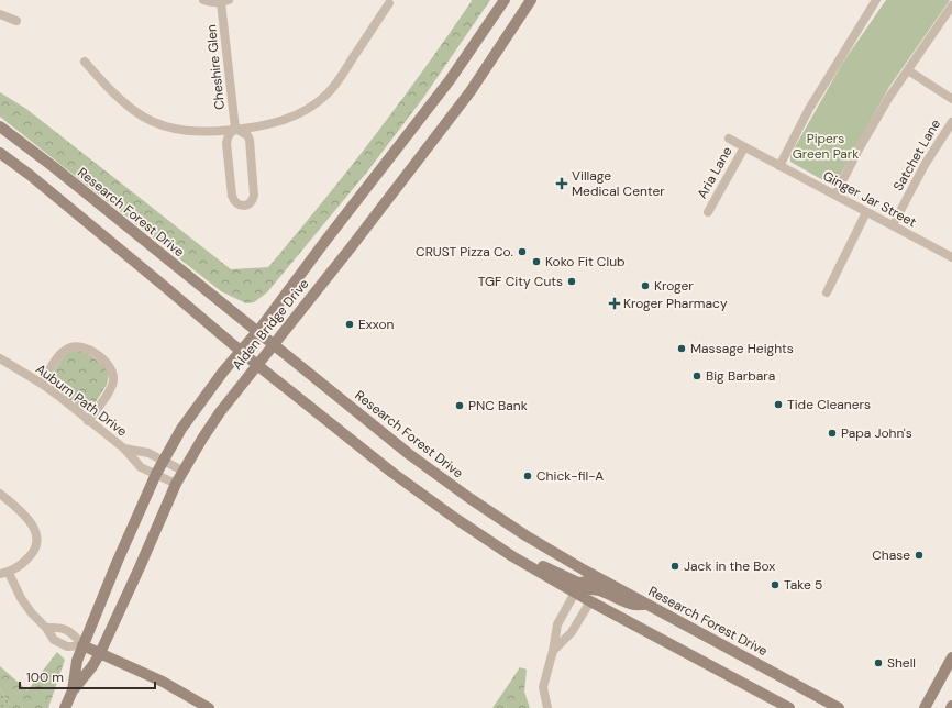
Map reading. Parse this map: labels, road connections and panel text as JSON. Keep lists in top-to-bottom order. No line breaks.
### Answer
{"streets":{"main road":["Research Forest Drive","Alden Bridge Drive"],"street":["Cheshire Glen","Satchet Lane","Aria Lane","Ginger Jar Street","Auburn Path Drive"]},"crossings":[["Satchet Lane","Ginger Jar Street"],["Aria Lane","Ginger Jar Street"],["Research Forest Drive","Alden Bridge Drive"],["Alden Bridge Drive","Auburn Path Drive"]],"parks":["Pipers Green Park"],"places":{"health":["Village Medical Center","Kroger Pharmacy"],"other":["CRUST Pizza Co.","Koko Fit Club","TGF City Cuts","Kroger","Exxon","Massage Heights","Big Barbara","Tide Cleaners","PNC Bank","Papa John's","Chick-fil-A","Chase","Jack in the Box","Take 5","Shell"]},"scale_bar":"100 m"}
